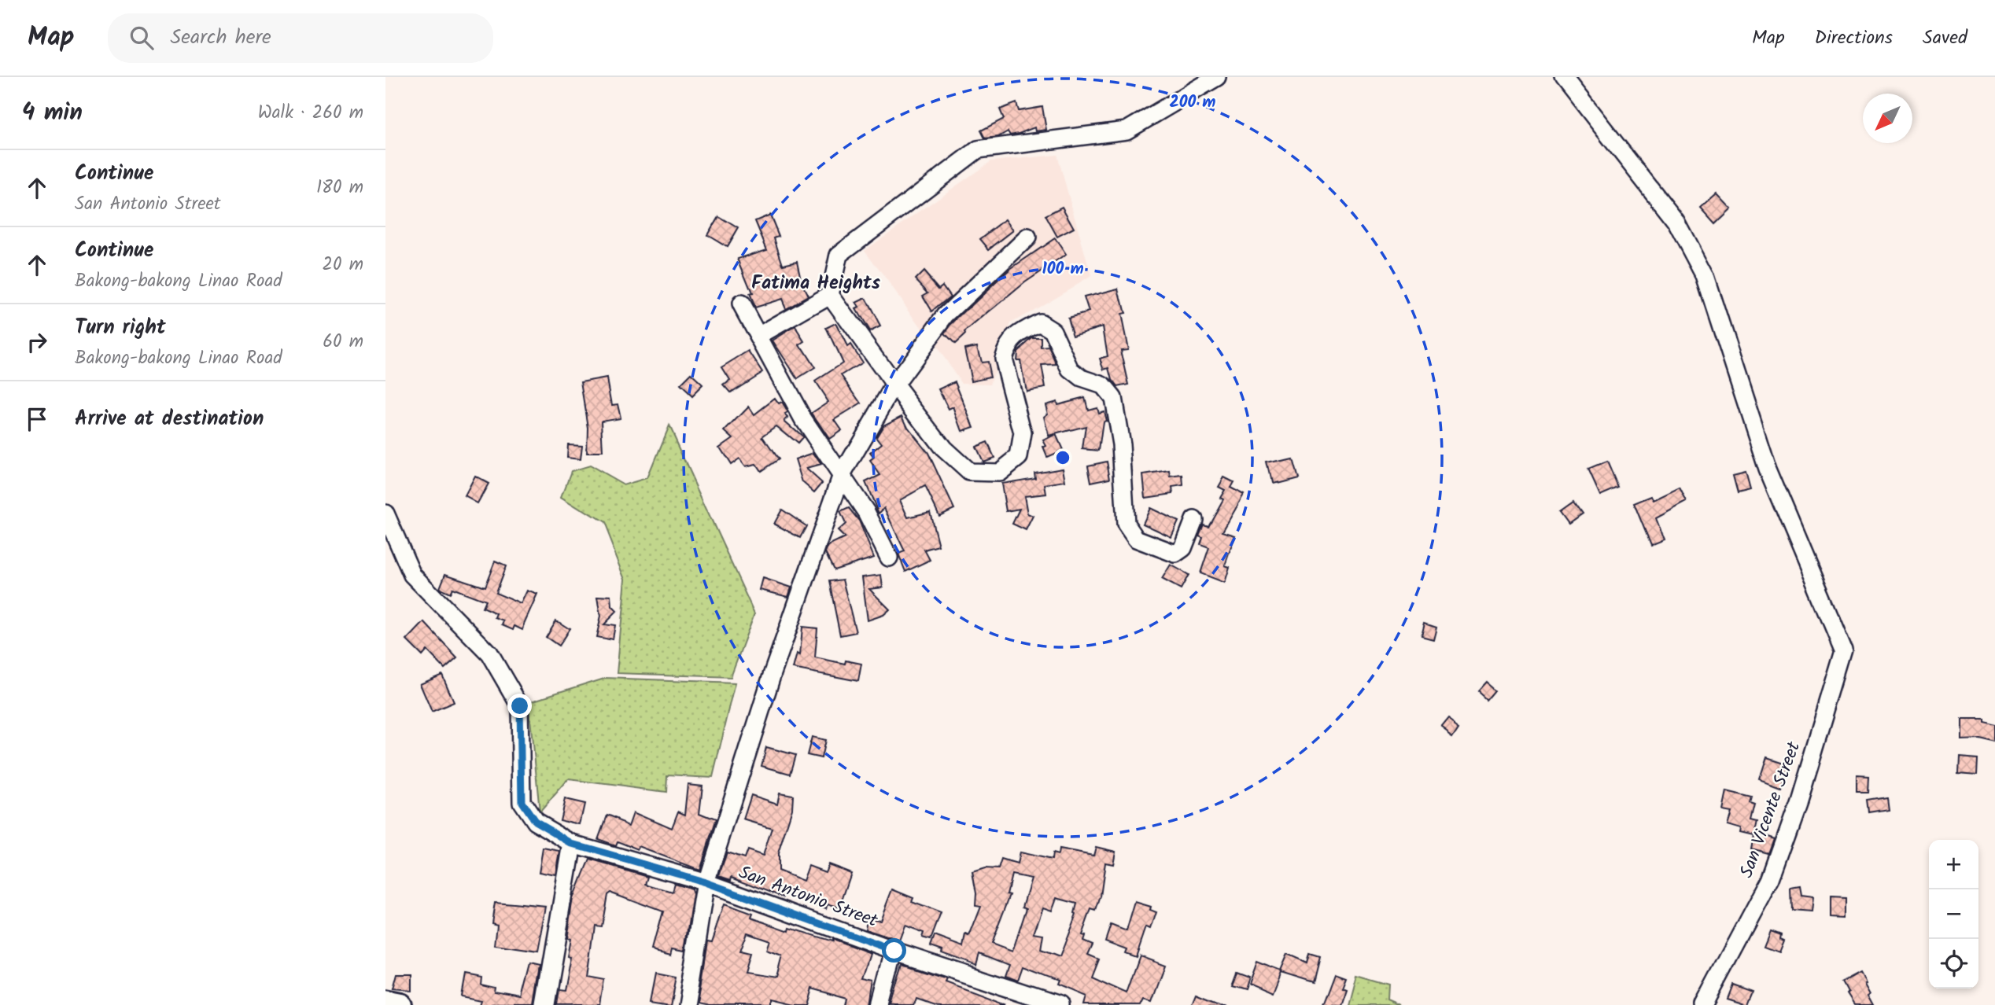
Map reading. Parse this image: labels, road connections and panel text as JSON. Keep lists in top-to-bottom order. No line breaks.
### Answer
{"streets":{"street":["San Vicente Street","San Antonio Street"]},"districts":["Fatima Heights"],"north":"bottom left","page":{"header":"Map","search":"Search here","nav":["Map","Directions","Saved"],"heading":["4 min","Walk · 260 m"],"list":[["Continue","San Antonio Street","180 m"],["Continue","Bakong-bakong Linao Road","20 m"],["Turn right","Bakong-bakong Linao Road","60 m"],"Arrive at destination"],"map_buttons":["+","−"]},"rings":["200 m","100 m"]}
